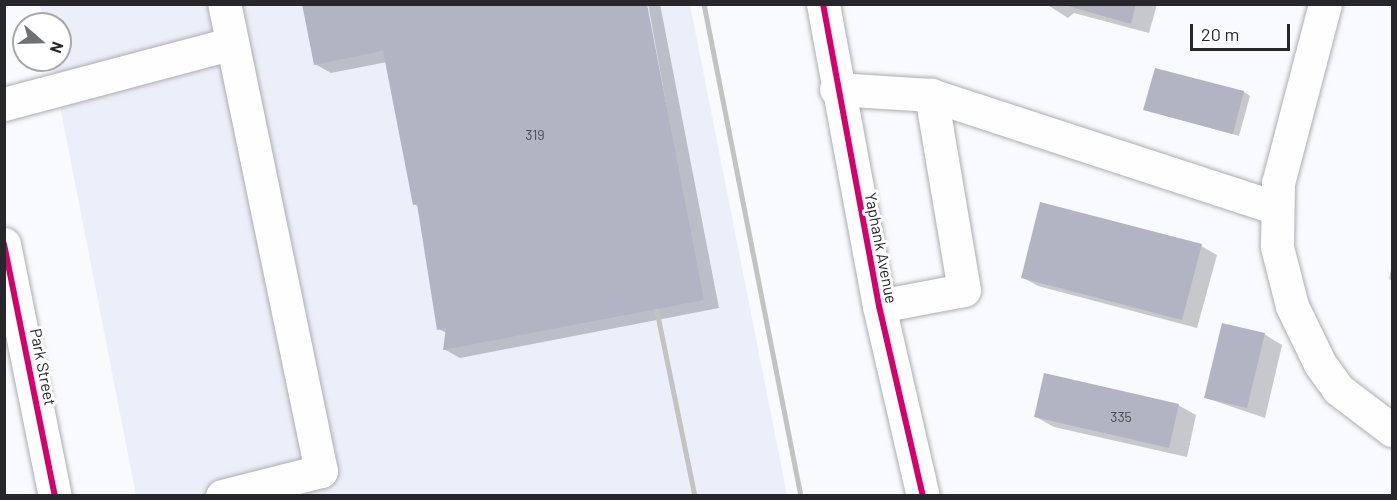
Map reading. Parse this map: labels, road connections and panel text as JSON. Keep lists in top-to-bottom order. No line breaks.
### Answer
{"streets":{"street":["Yaphank Avenue","Park Street"]},"house_numbers":["319","335"],"scale_bar":"20 m","north":"right"}
